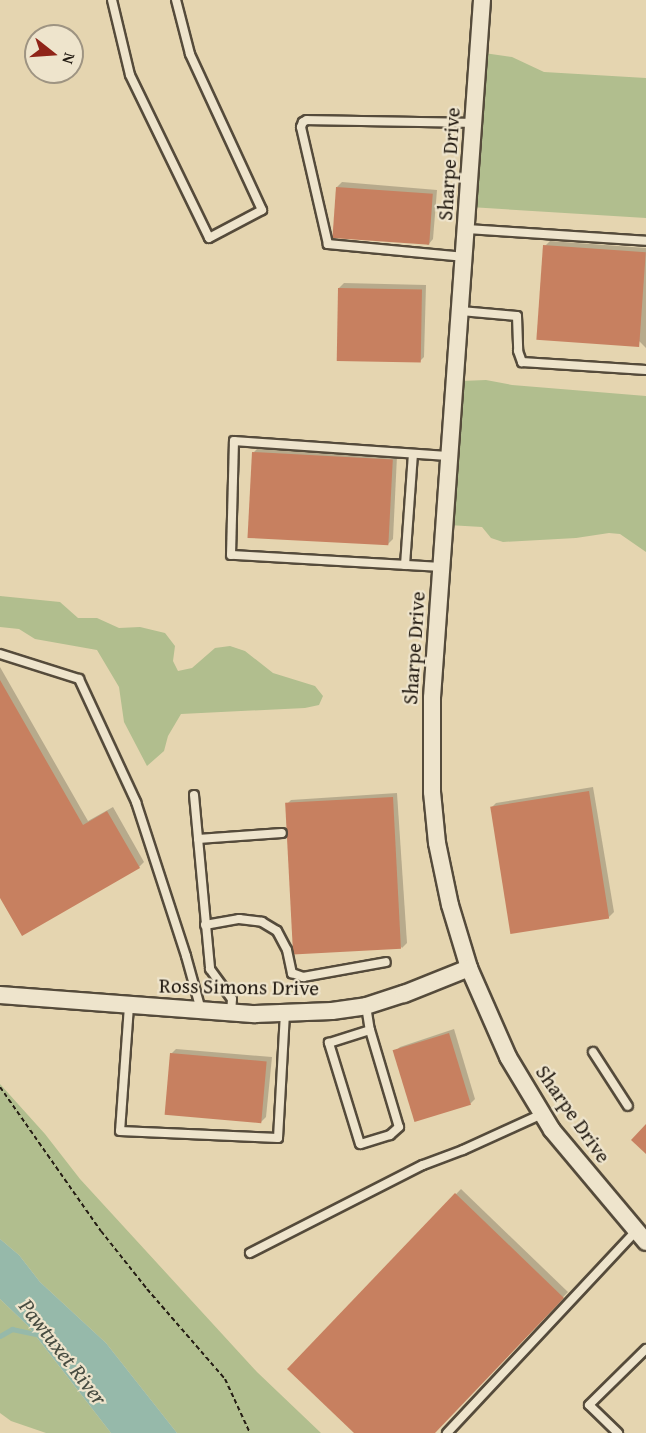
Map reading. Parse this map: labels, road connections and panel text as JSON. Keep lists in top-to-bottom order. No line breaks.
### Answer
{"streets":{"street":["Sharpe Drive","Ross Simons Drive"]},"crossings":[["Sharpe Drive","Ross Simons Drive"]],"water":["Pawtuxet River"],"north":"right"}
